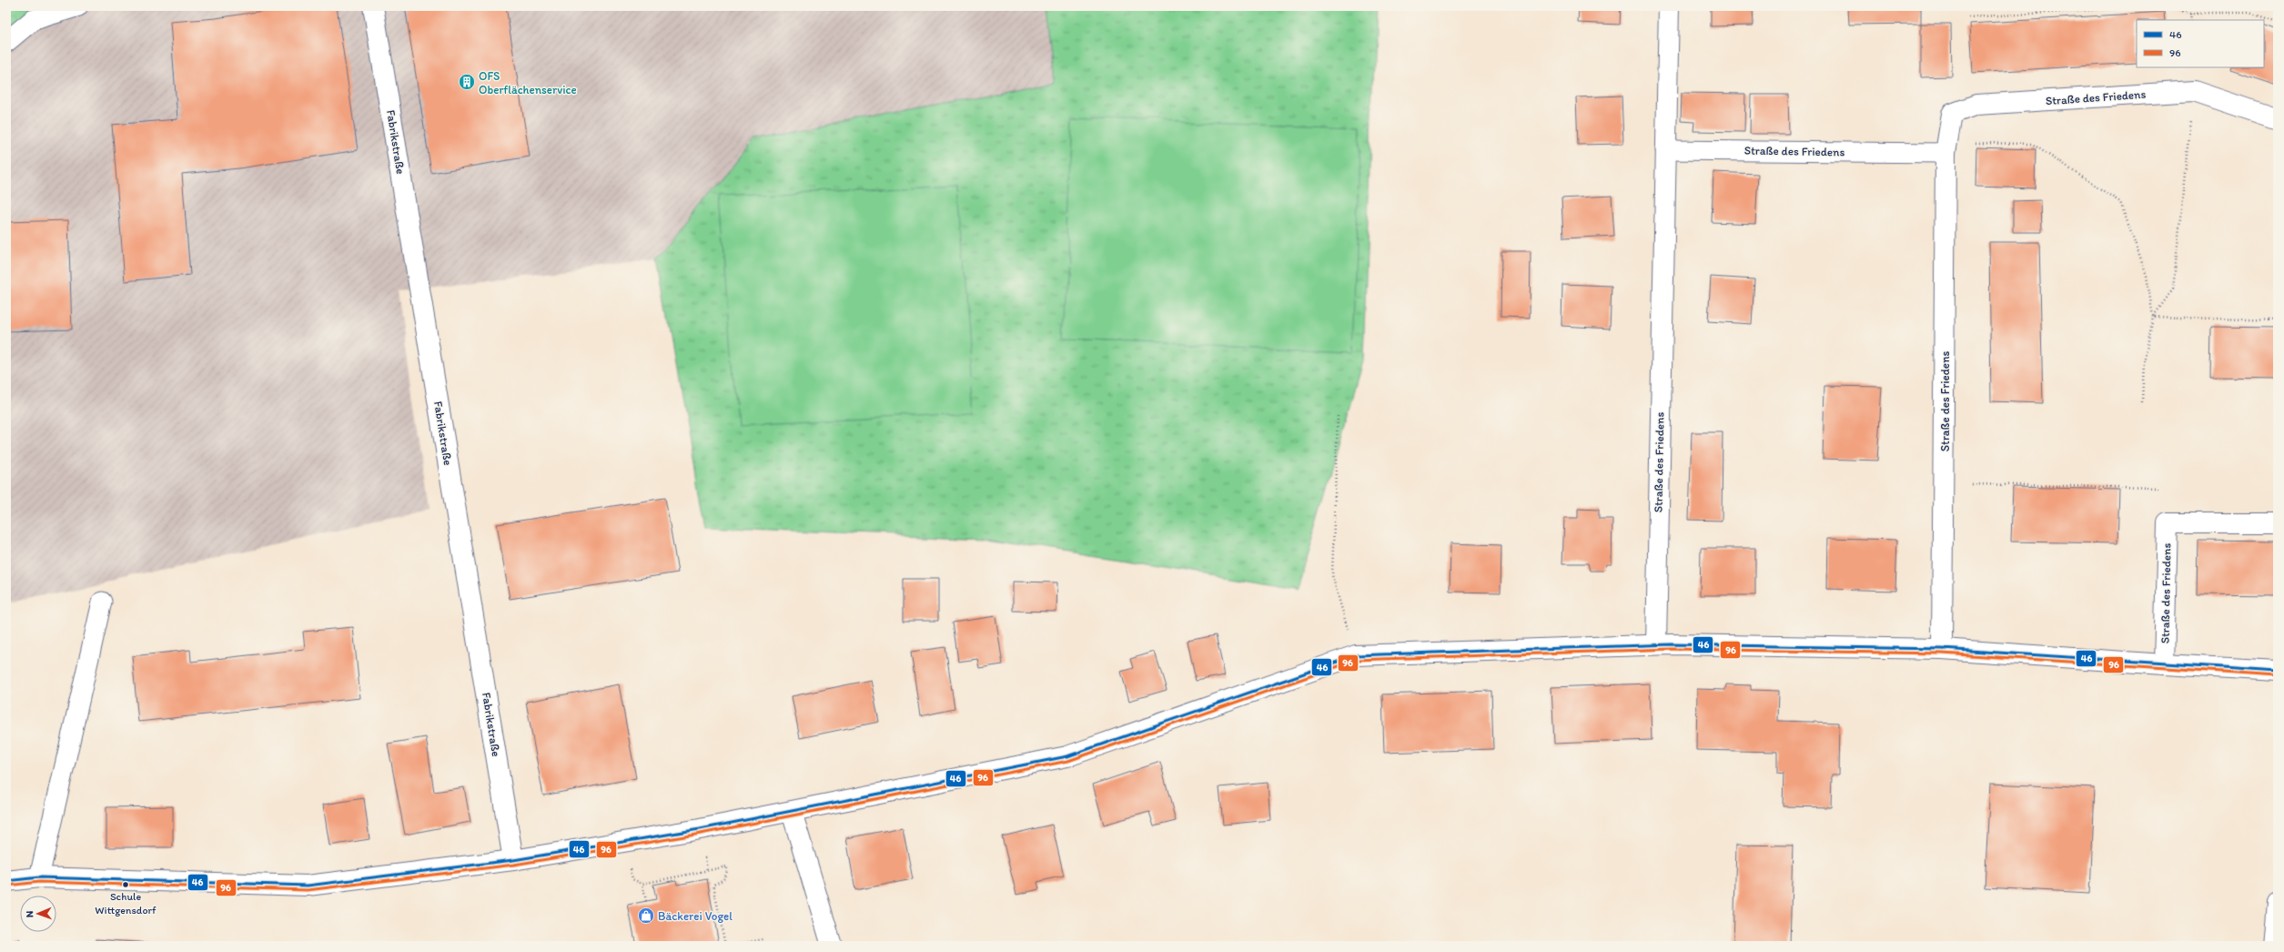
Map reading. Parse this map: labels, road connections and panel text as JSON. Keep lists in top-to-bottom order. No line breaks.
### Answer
{"streets":{"street":["Straße des Friedens","Fabrikstraße"]},"places":{"building":["OFS Oberflächenservice"],"other":["Schule Wittgensdorf"],"shop":["Bäckerei Vogel"]},"lines":["transit line 46","transit line 96"],"legend":["46","96"],"north":"left"}
